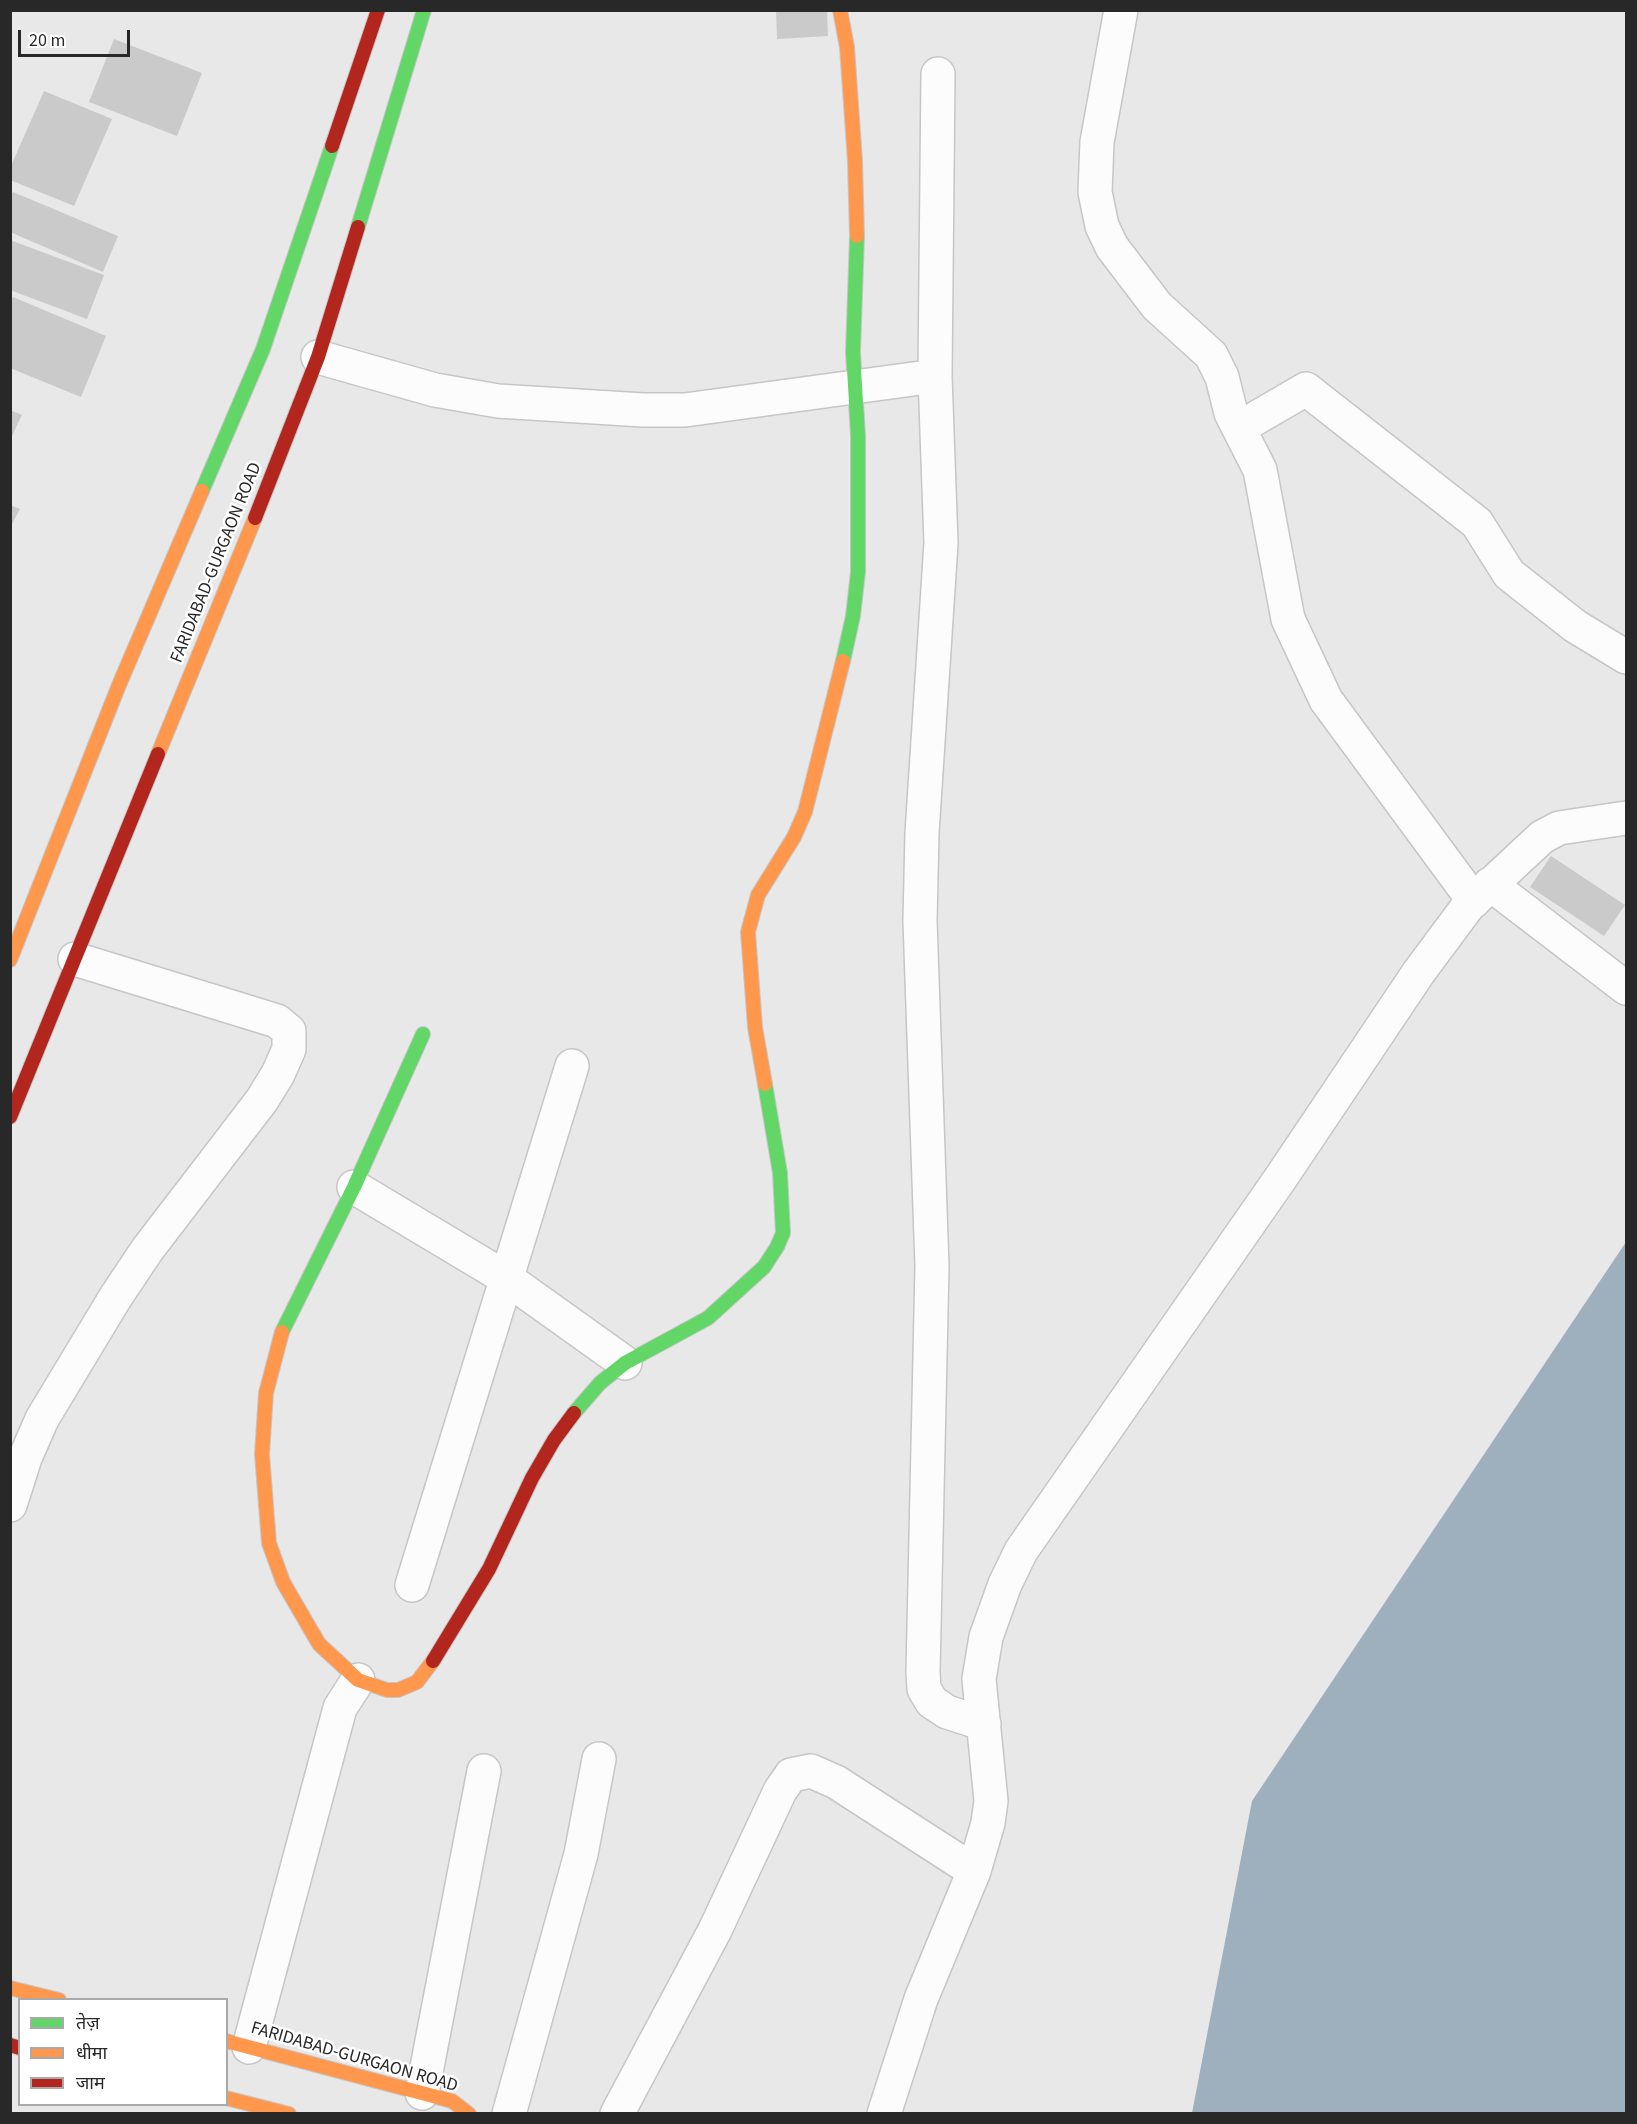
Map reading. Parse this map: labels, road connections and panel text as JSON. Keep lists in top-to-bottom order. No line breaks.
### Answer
{"streets":{"street":["FARIDABAD-GURGAON ROAD"]},"legend":["तेज़","धीमा","जाम"],"scale_bar":"20 m"}
